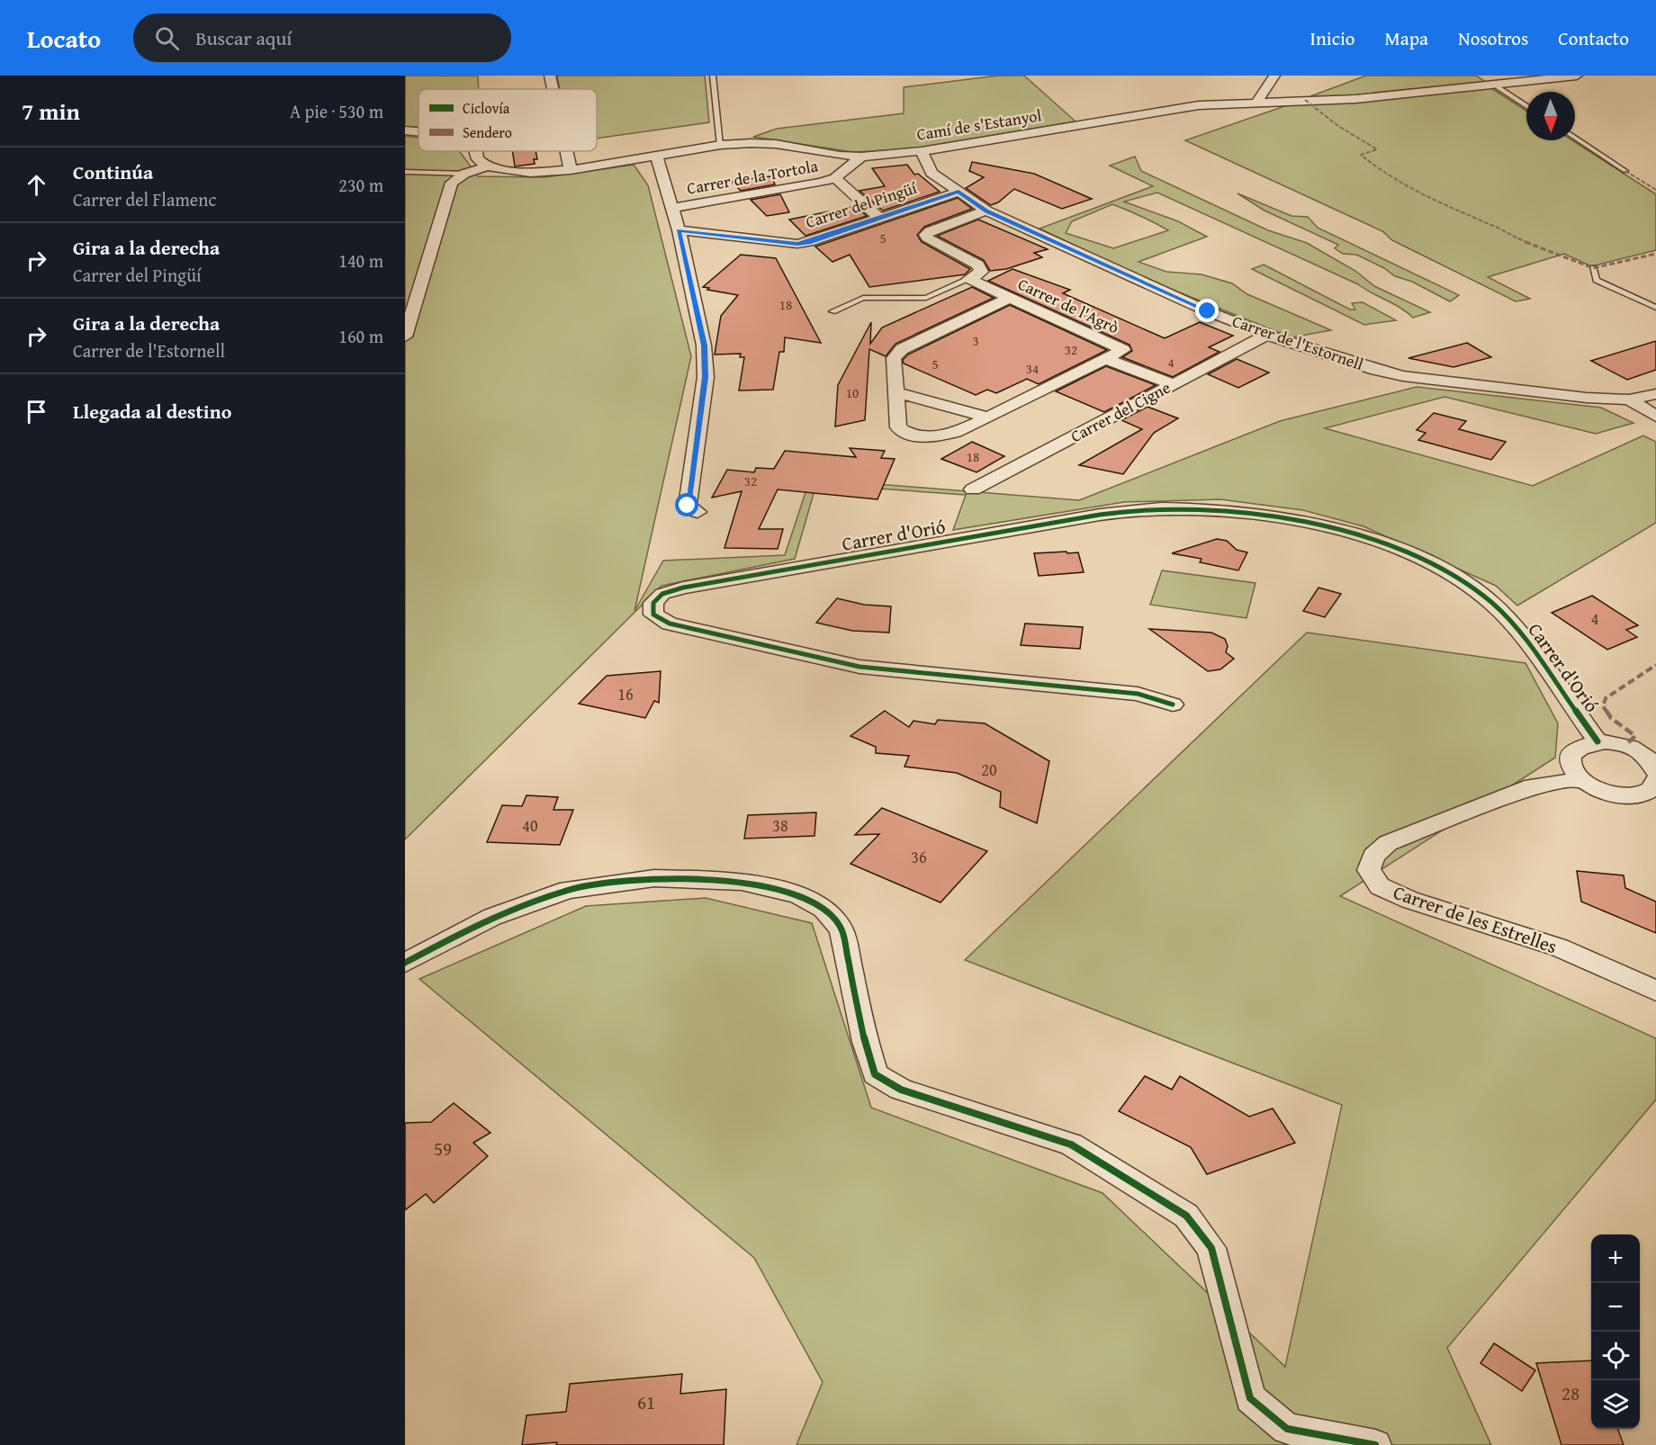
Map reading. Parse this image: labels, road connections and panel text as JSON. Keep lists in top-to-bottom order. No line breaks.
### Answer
{"streets":{"street":["Camí de s'Estanyol","Carrer de la Tortola","Carrer del Pingüí","Carrer de l'Agrò","Carrer de l'Estornell","Carrer del Cigne","Carrer d'Orió","Carrer de les Estrelles"]},"crossings":[["Camí de s'Estanyol","Carrer de la Tortola"],["Camí de s'Estanyol","Carrer de l'Estornell"],["Carrer del Pingüí","Carrer de l'Estornell"],["Carrer de l'Estornell","Carrer del Cigne"],["Carrer d'Orió","Carrer de les Estrelles"]],"house_numbers":["5","18","3","32","4","5","34","10","18","32","4","16","20","40","38","36","59","28","61"],"legend":["Ciclovía","Sendero"],"north":"bottom","page":{"header":"Locato","search":"Buscar aquí","nav":["Inicio","Mapa","Nosotros","Contacto"],"heading":["7 min","A pie · 530 m"],"list":[["Continúa","Carrer del Flamenc","230 m"],["Gira a la derecha","Carrer del Pingüí","140 m"],["Gira a la derecha","Carrer de l'Estornell","160 m"],"Llegada al destino"],"map_buttons":["+","−"]}}
